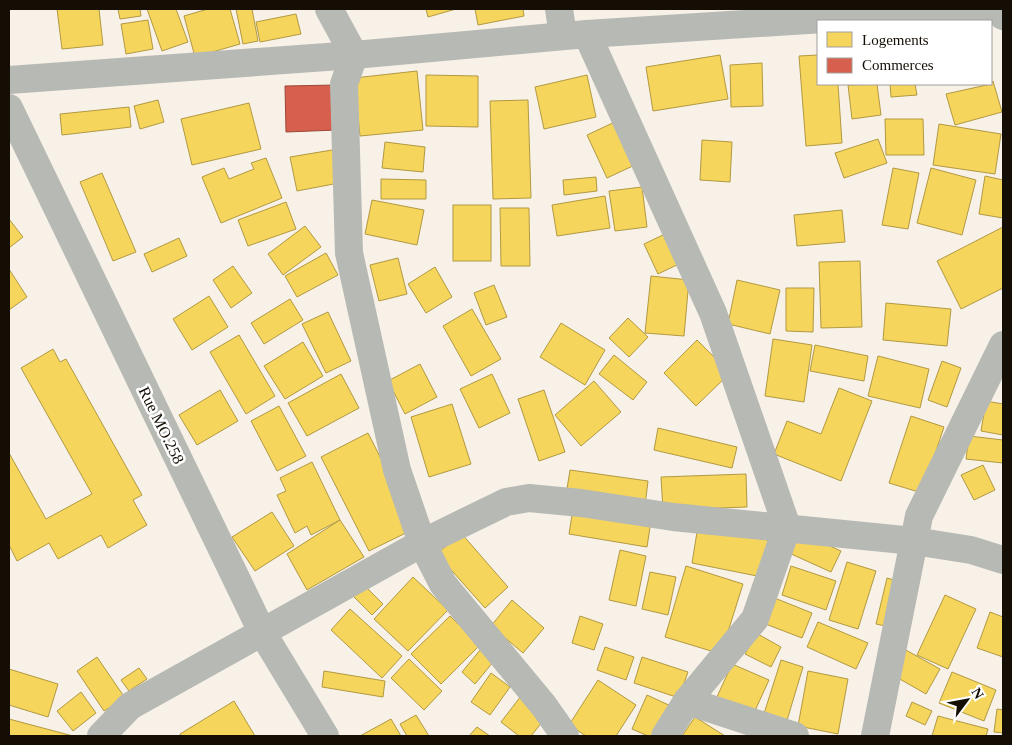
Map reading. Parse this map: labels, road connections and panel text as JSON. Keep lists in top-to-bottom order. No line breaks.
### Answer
{"streets":{"street":["Rue MO.258"]},"legend":["Logements","Commerces"],"north":"top right"}
